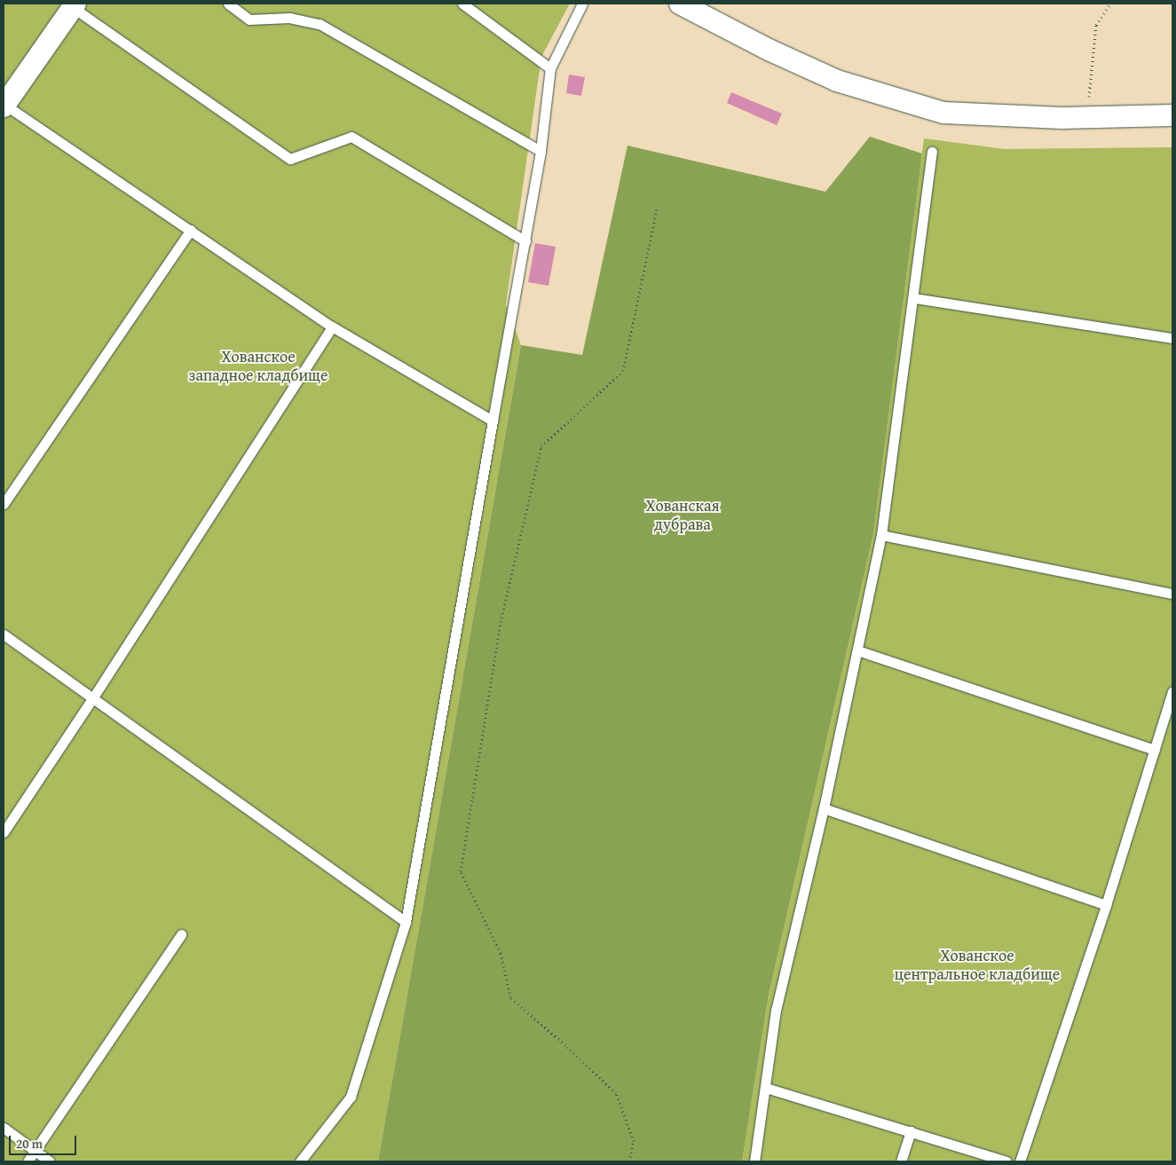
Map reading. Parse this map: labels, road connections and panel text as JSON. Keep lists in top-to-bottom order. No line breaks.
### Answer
{"parks":["Хованское западное кладбище","Хованская дубрава","Хованское центральное кладбище"],"scale_bar":"20 m"}
